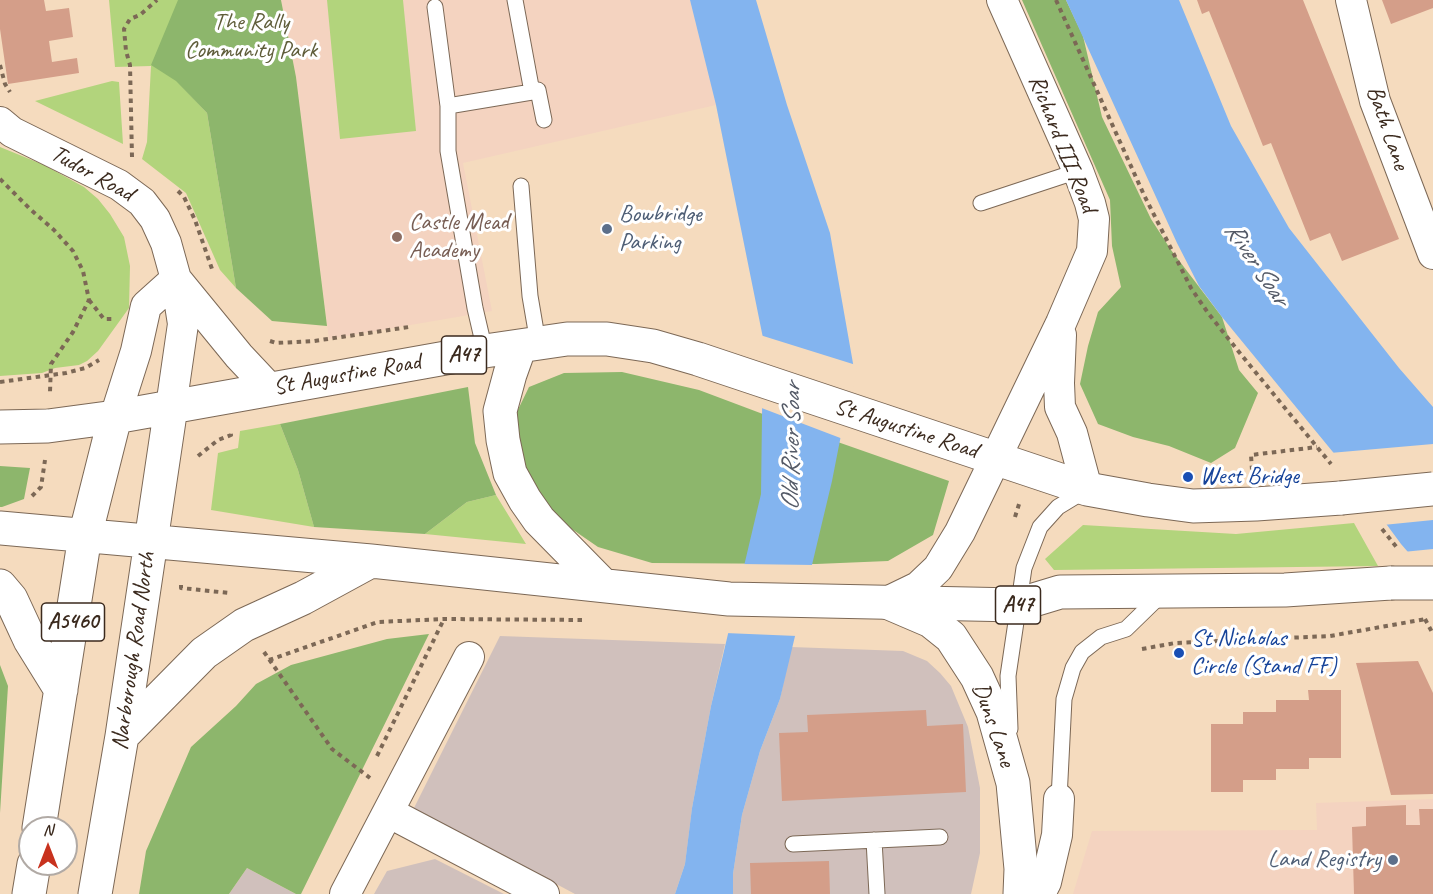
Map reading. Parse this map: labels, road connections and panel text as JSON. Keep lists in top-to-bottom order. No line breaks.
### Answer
{"streets":{"main road":["A47","St Augustine Road","A5460","Narborough Road North","Duns Lane"],"street":["Bath Lane","Richard III Road","Tudor Road"]},"crossings":[["Richard III Road","A47"],["Richard III Road","St Augustine Road"],["Richard III Road","Duns Lane"],["Tudor Road","A47"],["Tudor Road","St Augustine Road"],["Tudor Road","Narborough Road North"],["A47","St Augustine Road"],["A47","A5460"],["A47","Narborough Road North"],["A47","Duns Lane"],["St Augustine Road","Narborough Road North"]],"water":["River Soar","Old River Soar"],"parks":["The Rally Community Park"],"places":["Bowbridge Parking","Castle Mead Academy","West Bridge","St Nicholas Circle (Stand FF)","Land Registry"],"north":"top"}
